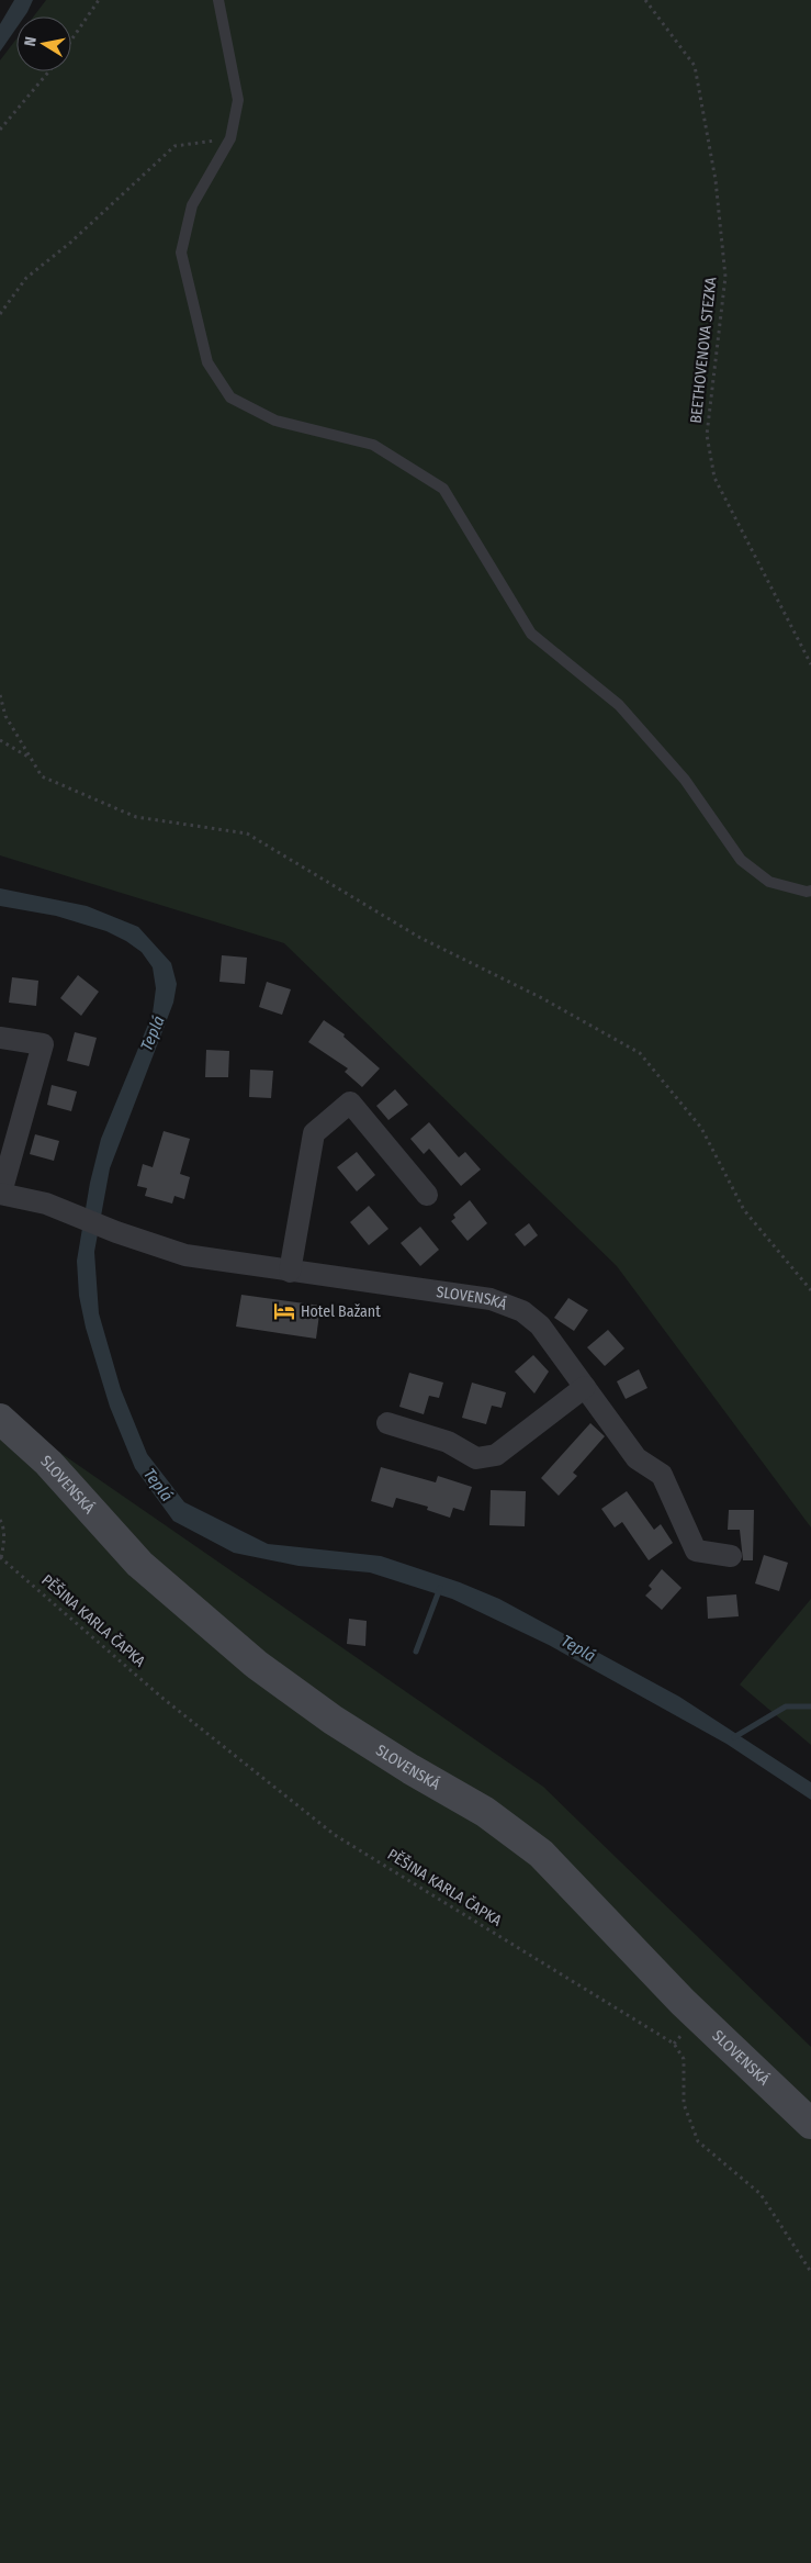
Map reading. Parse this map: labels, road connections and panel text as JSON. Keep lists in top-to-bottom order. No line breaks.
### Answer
{"streets":{"street":["SLOVENSKÁ"],"path":["BEETHOVENOVA STEZKA","PĚŠINA KARLA ČAPKA"]},"water":["Teplá"],"places":{"hotel":["Hotel Bažant"]},"north":"left"}
